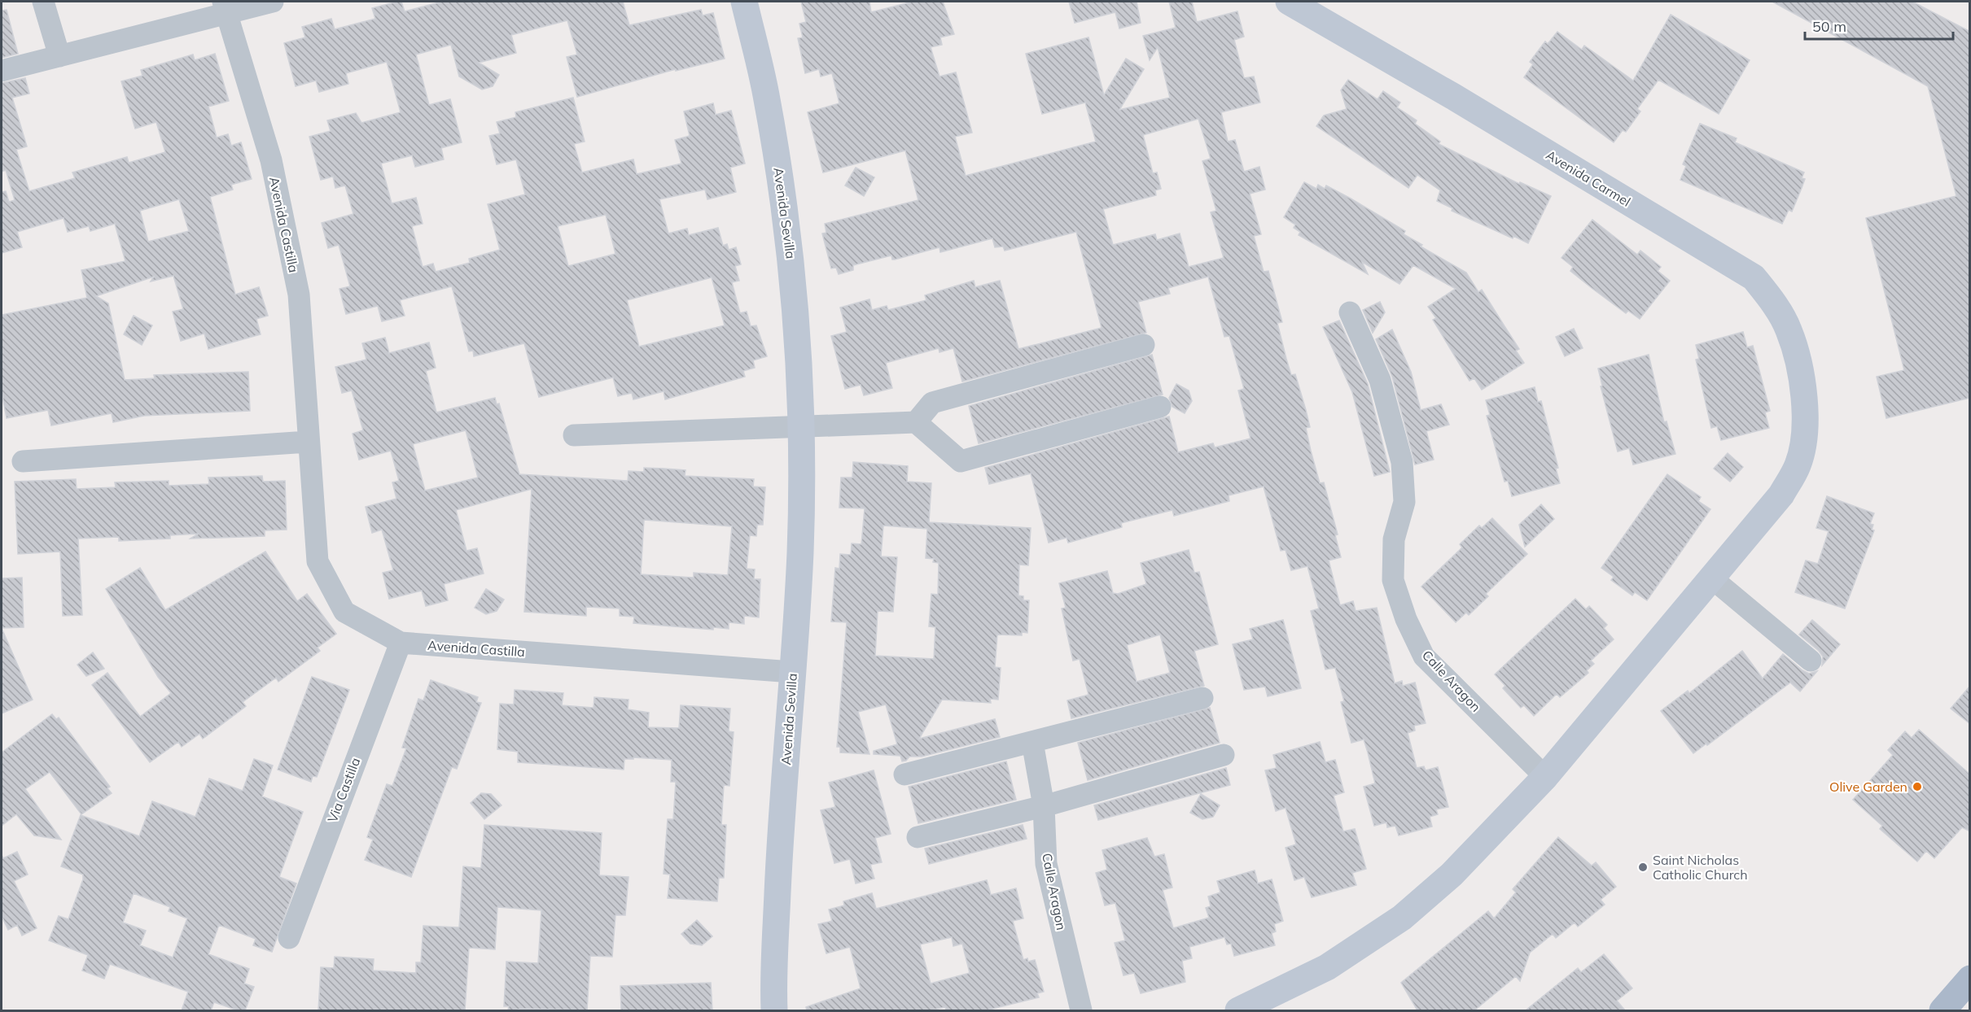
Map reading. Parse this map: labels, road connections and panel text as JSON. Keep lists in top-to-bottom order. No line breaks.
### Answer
{"streets":{"street":["Avenida Carmel","Avenida Sevilla","Avenida Castilla","Calle Aragon","Via Castilla"]},"crossings":[["Avenida Sevilla","Avenida Castilla"],["Avenida Castilla","Via Castilla"]],"places":["Olive Garden","Saint Nicholas Catholic Church"],"scale_bar":"50 m"}
